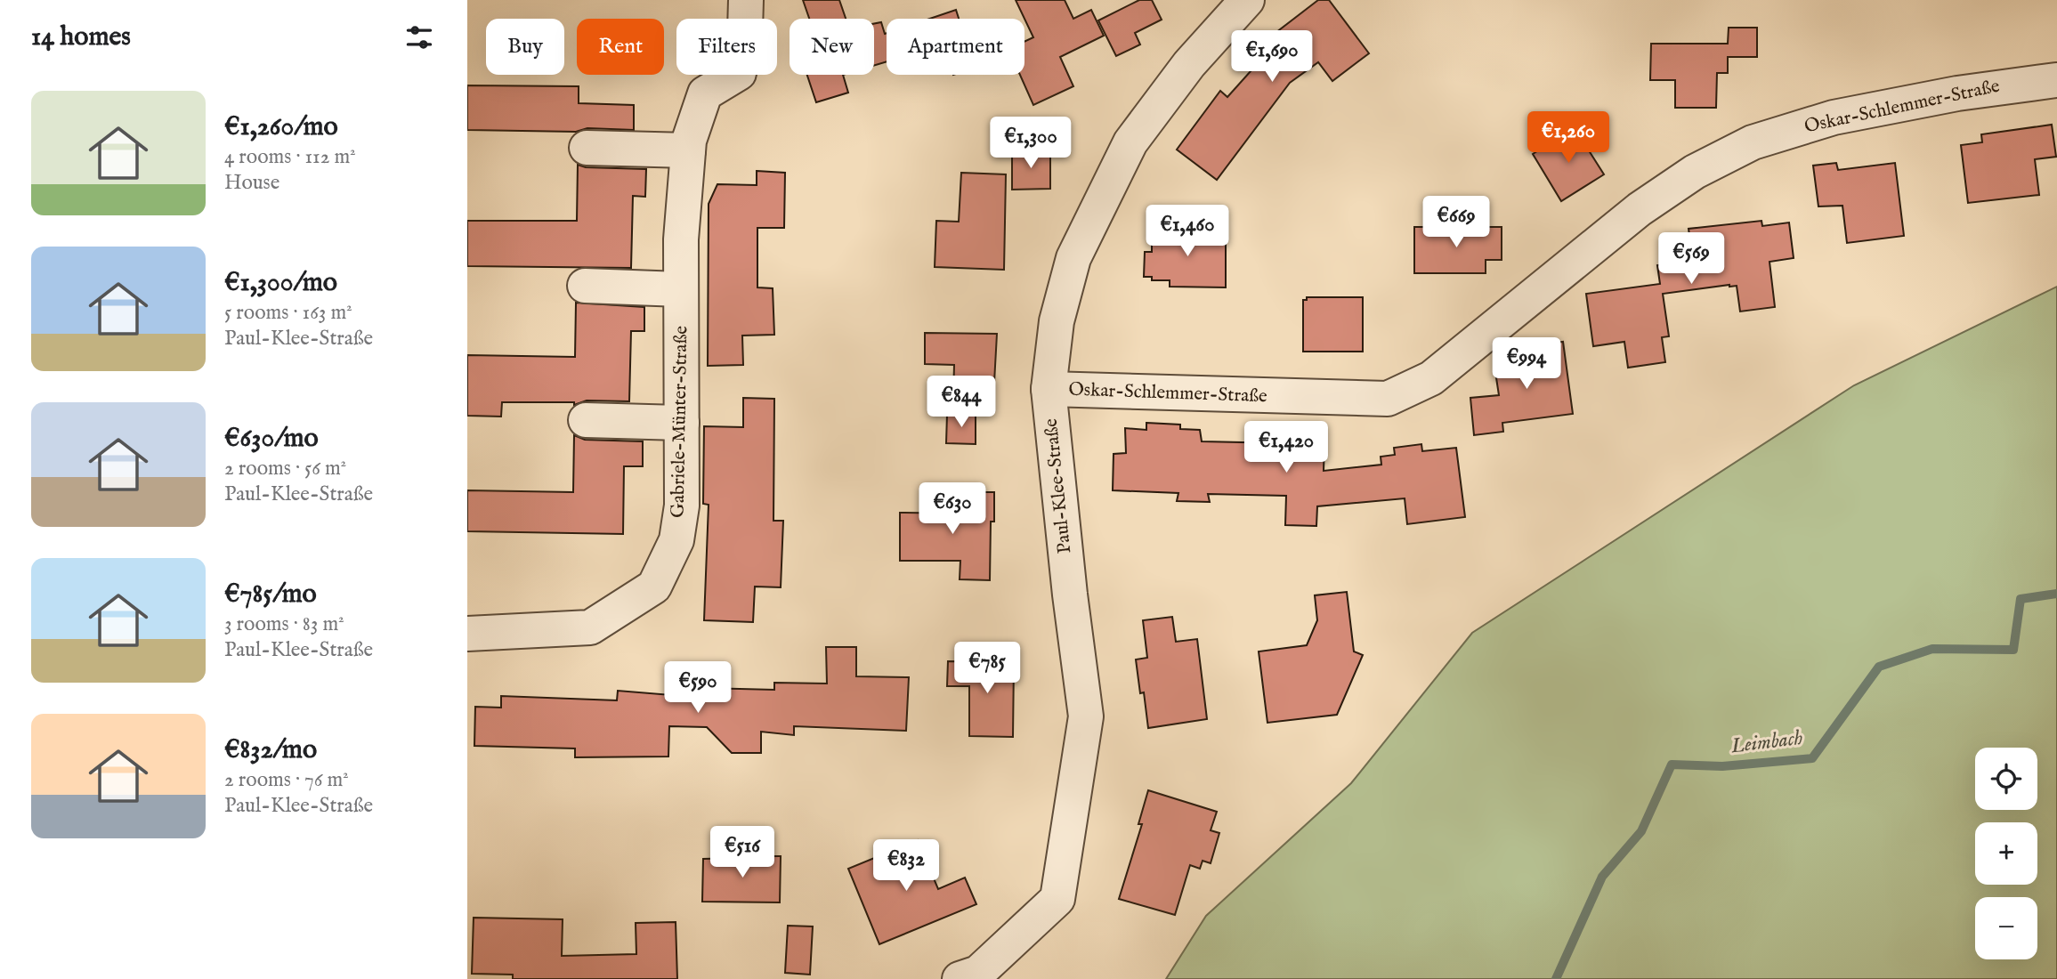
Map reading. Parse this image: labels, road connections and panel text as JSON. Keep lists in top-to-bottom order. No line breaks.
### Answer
{"streets":{"street":["Oskar-Schlemmer-Straße","Gabriele-Münter-Straße","Paul-Klee-Straße"]},"crossings":[["Oskar-Schlemmer-Straße","Paul-Klee-Straße"]],"water":["Leimbach"],"page":{"heading":"14 homes","chip":["Buy","Rent","Filters","New","Apartment"],"price":["€1,690","€1,260","€1,300","€669","€1,460","€569","€994","€844","€1,420","€630","€785","€590","€516","€832"],"list":[{"name":"€1,260/mo","note":"4 rooms · 112 m² · House"},{"name":"€1,300/mo","note":"5 rooms · 163 m² · Paul-Klee-Straße"},{"name":"€630/mo","note":"2 rooms · 56 m² · Paul-Klee-Straße"},{"name":"€785/mo","note":"3 rooms · 83 m² · Paul-Klee-Straße"},{"name":"€832/mo","note":"2 rooms · 76 m² · Paul-Klee-Straße"}],"map_buttons":["+","−"]}}
